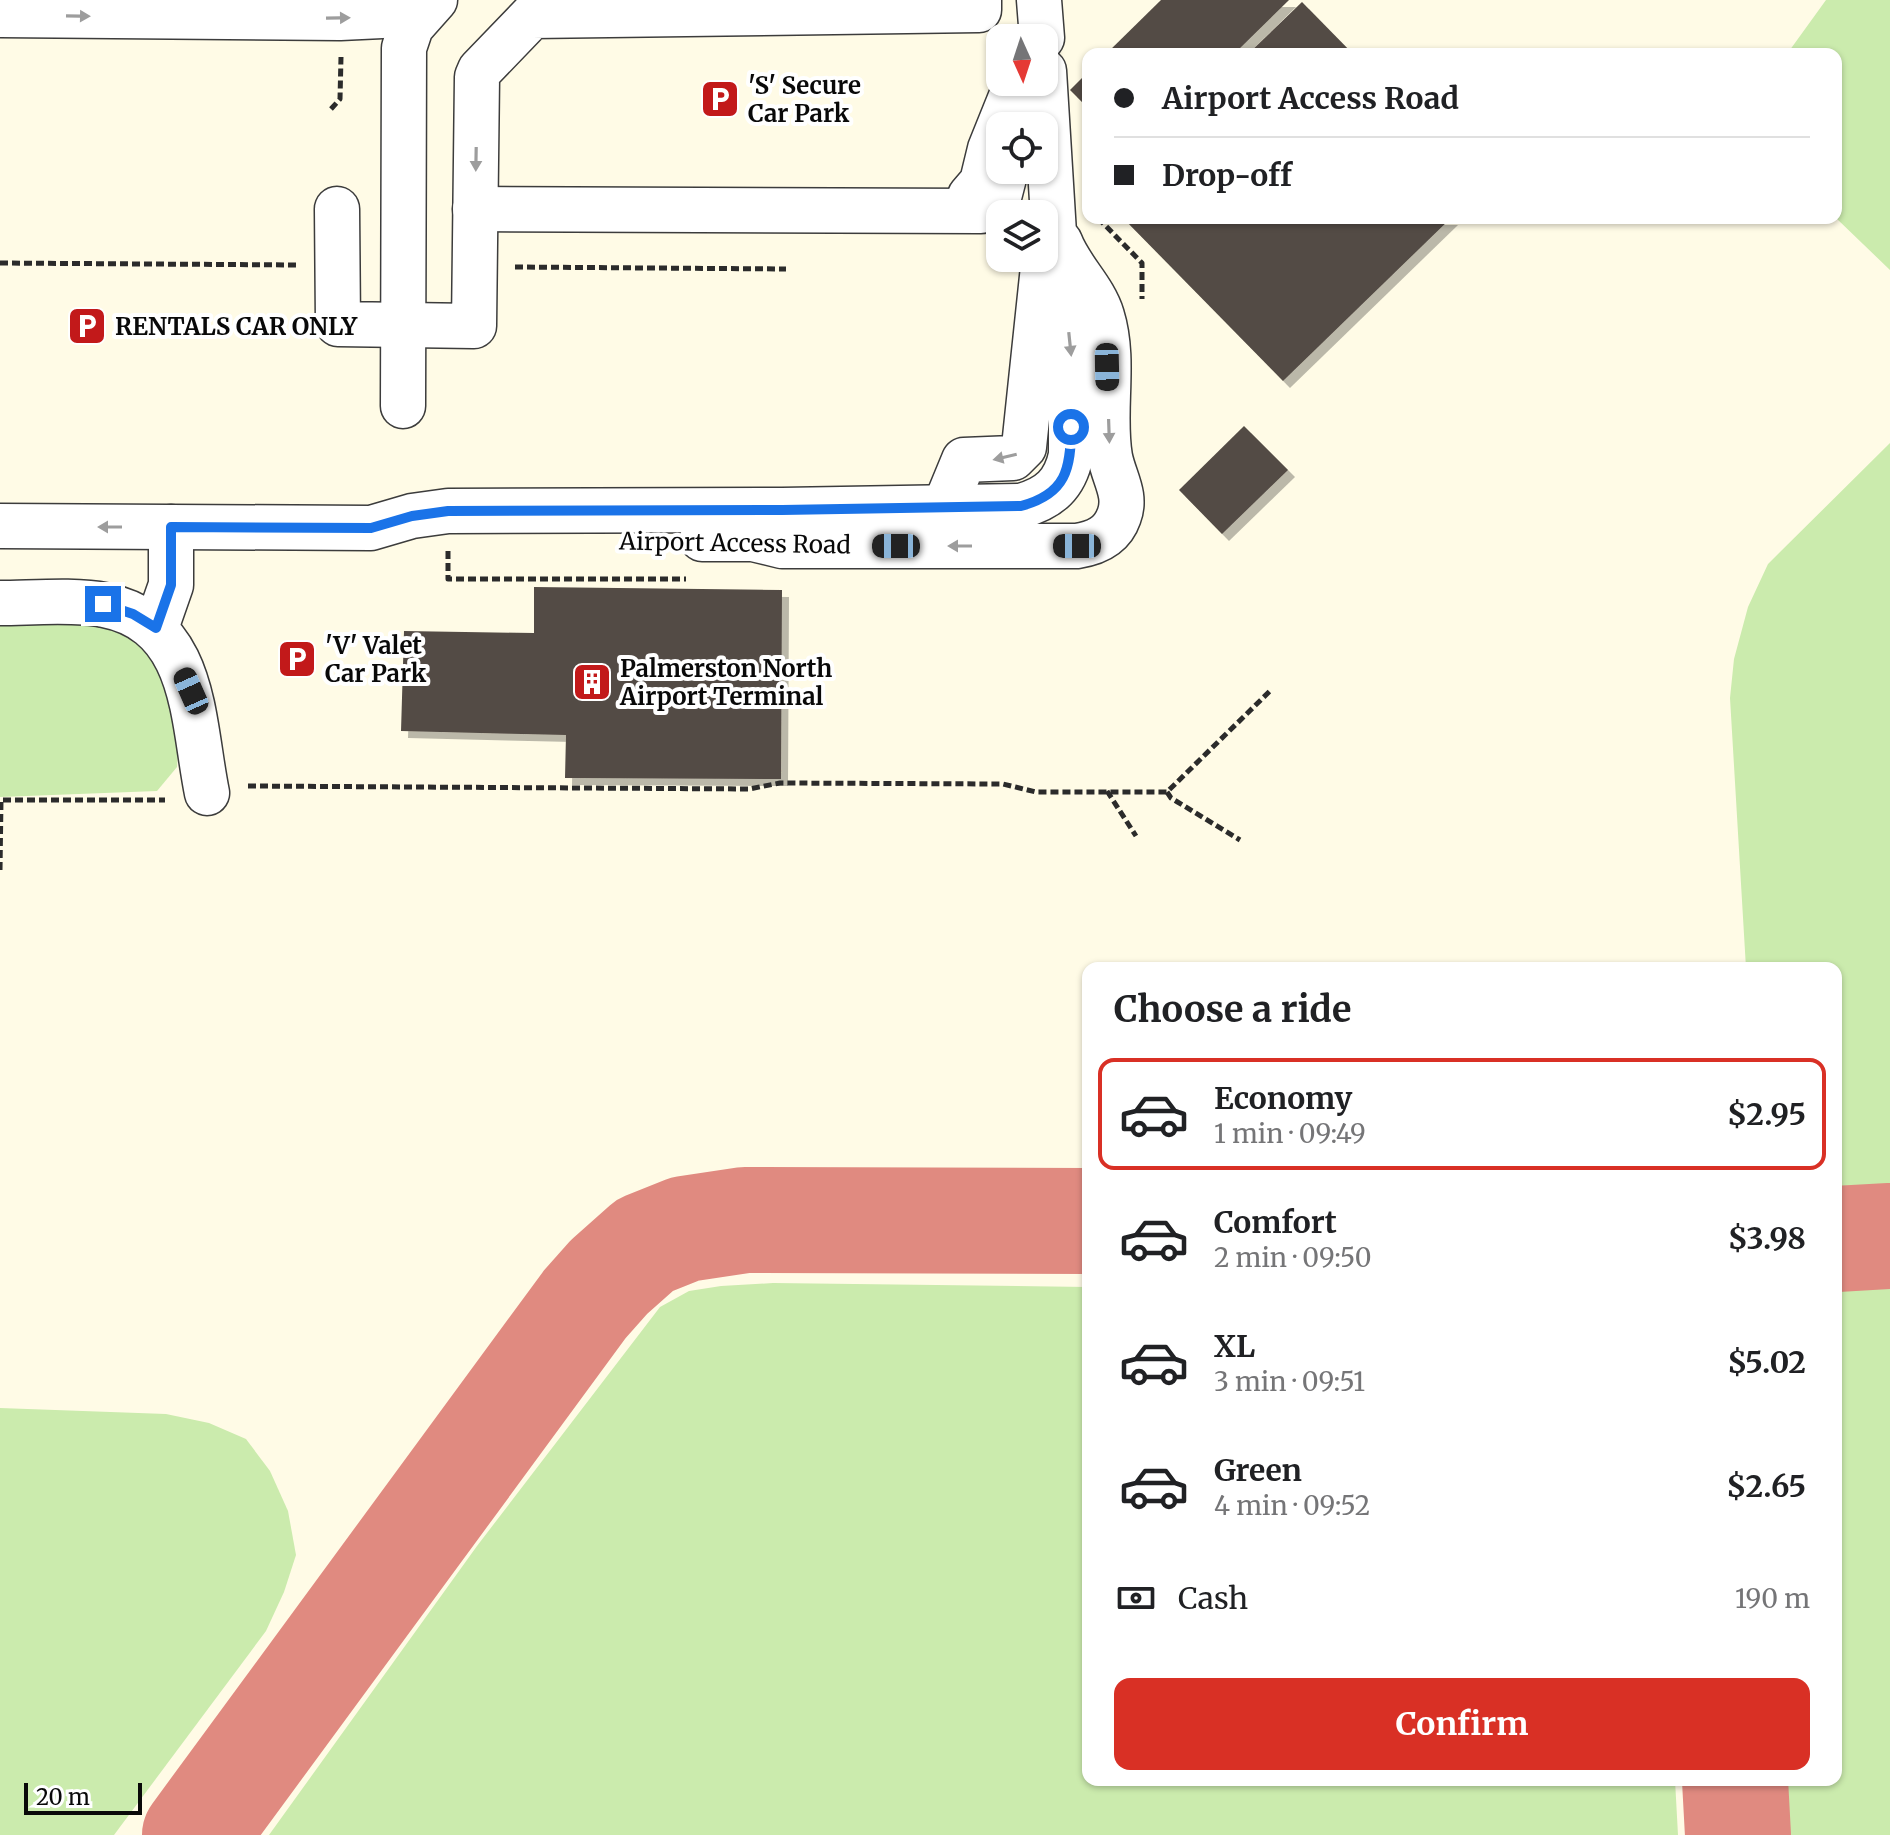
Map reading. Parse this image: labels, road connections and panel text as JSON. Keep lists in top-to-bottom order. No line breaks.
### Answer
{"streets":{"street":["Airport Access Road"]},"places":{"parking":["'S' Secure Car Park","RENTALS CAR ONLY","'V' Valet Car Park"],"building":["Palmerston North Airport Terminal"]},"scale_bar":"20 m","north":"bottom","page":{"banner":["Airport Access Road","Drop-off"],"heading":"Choose a ride","list":[{"name":"Economy","note":"1 min · 09:49","value":"$2.95"},{"name":"Comfort","note":"2 min · 09:50","value":"$3.98"},{"name":"XL","note":"3 min · 09:51","value":"$5.02"},{"name":"Green","note":"4 min · 09:52","value":"$2.65"}],"pay":["Cash","190 m"],"buttons":"Confirm","scale":"20 m"}}
